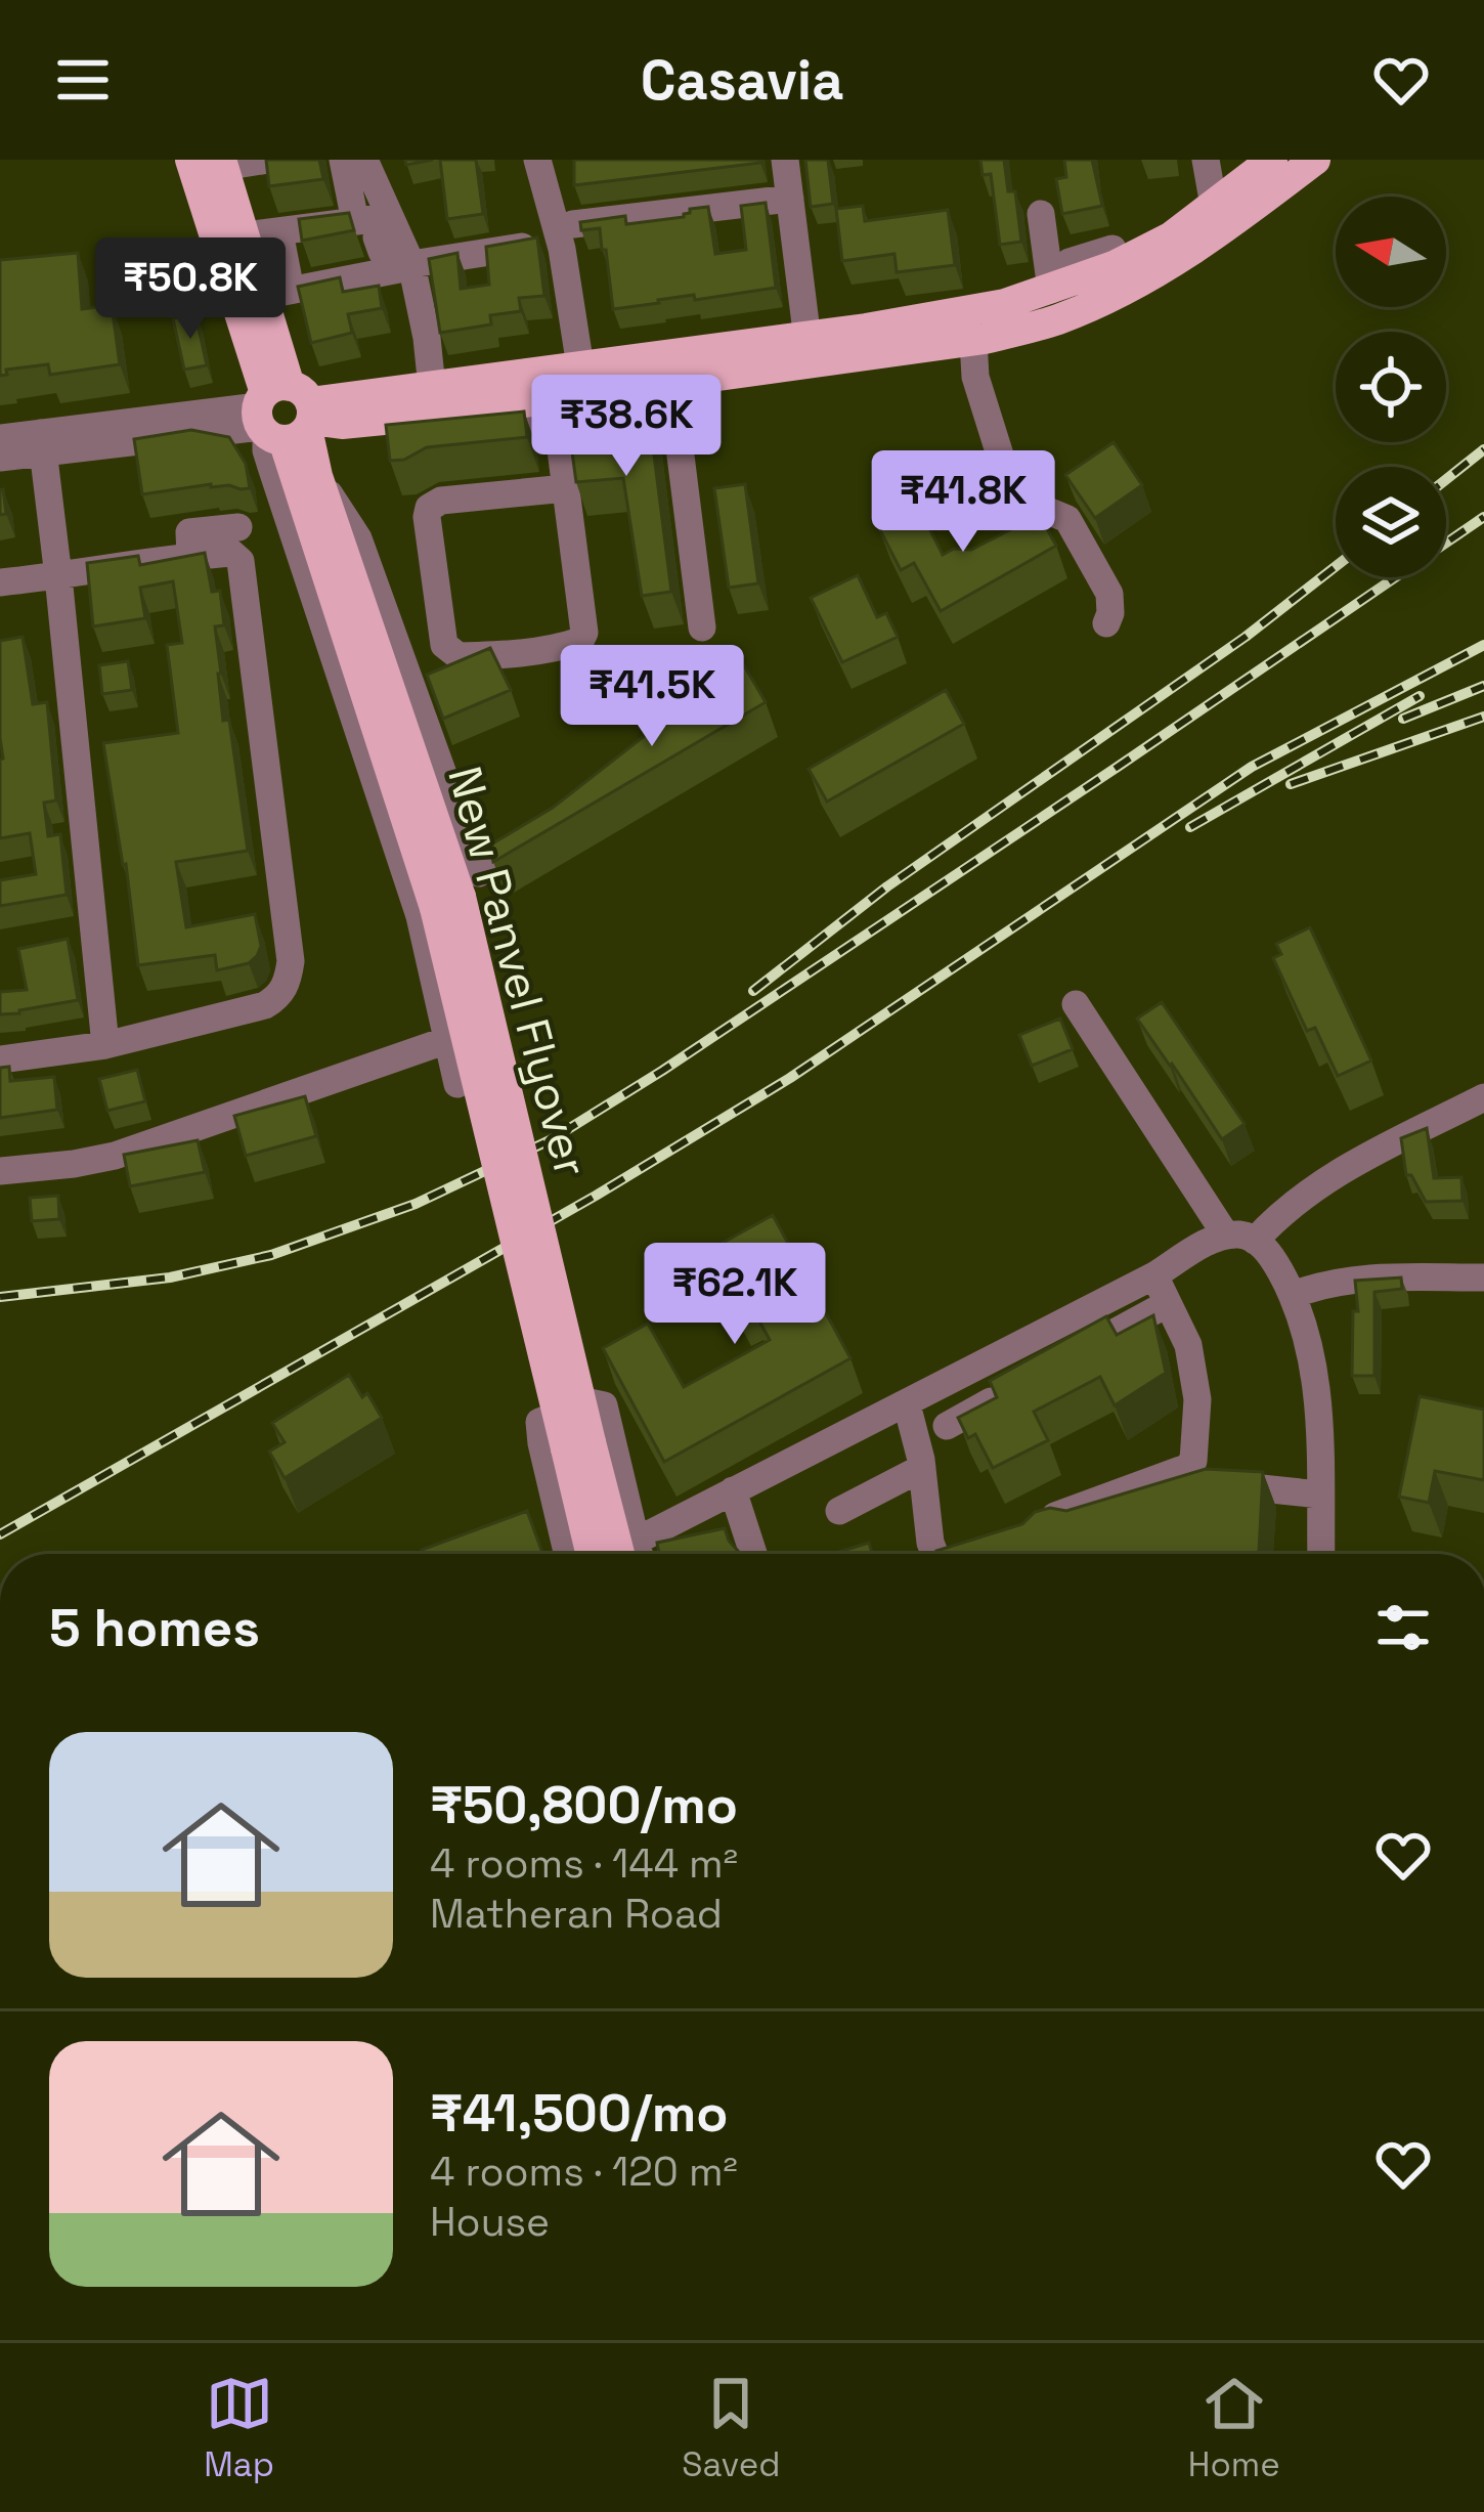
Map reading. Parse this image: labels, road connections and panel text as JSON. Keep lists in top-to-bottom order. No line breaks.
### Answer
{"streets":{"main road":["New Panvel Flyover"]},"north":"left","page":{"header":"Casavia","price":["₹50.8K","₹38.6K","₹41.8K","₹41.5K","₹62.1K"],"heading":"5 homes","list":[{"name":"₹50,800/mo","note":"4 rooms · 144 m² · Matheran Road"},{"name":"₹41,500/mo","note":"4 rooms · 120 m² · House"}],"tabs":["Map","Saved","Home"]}}
